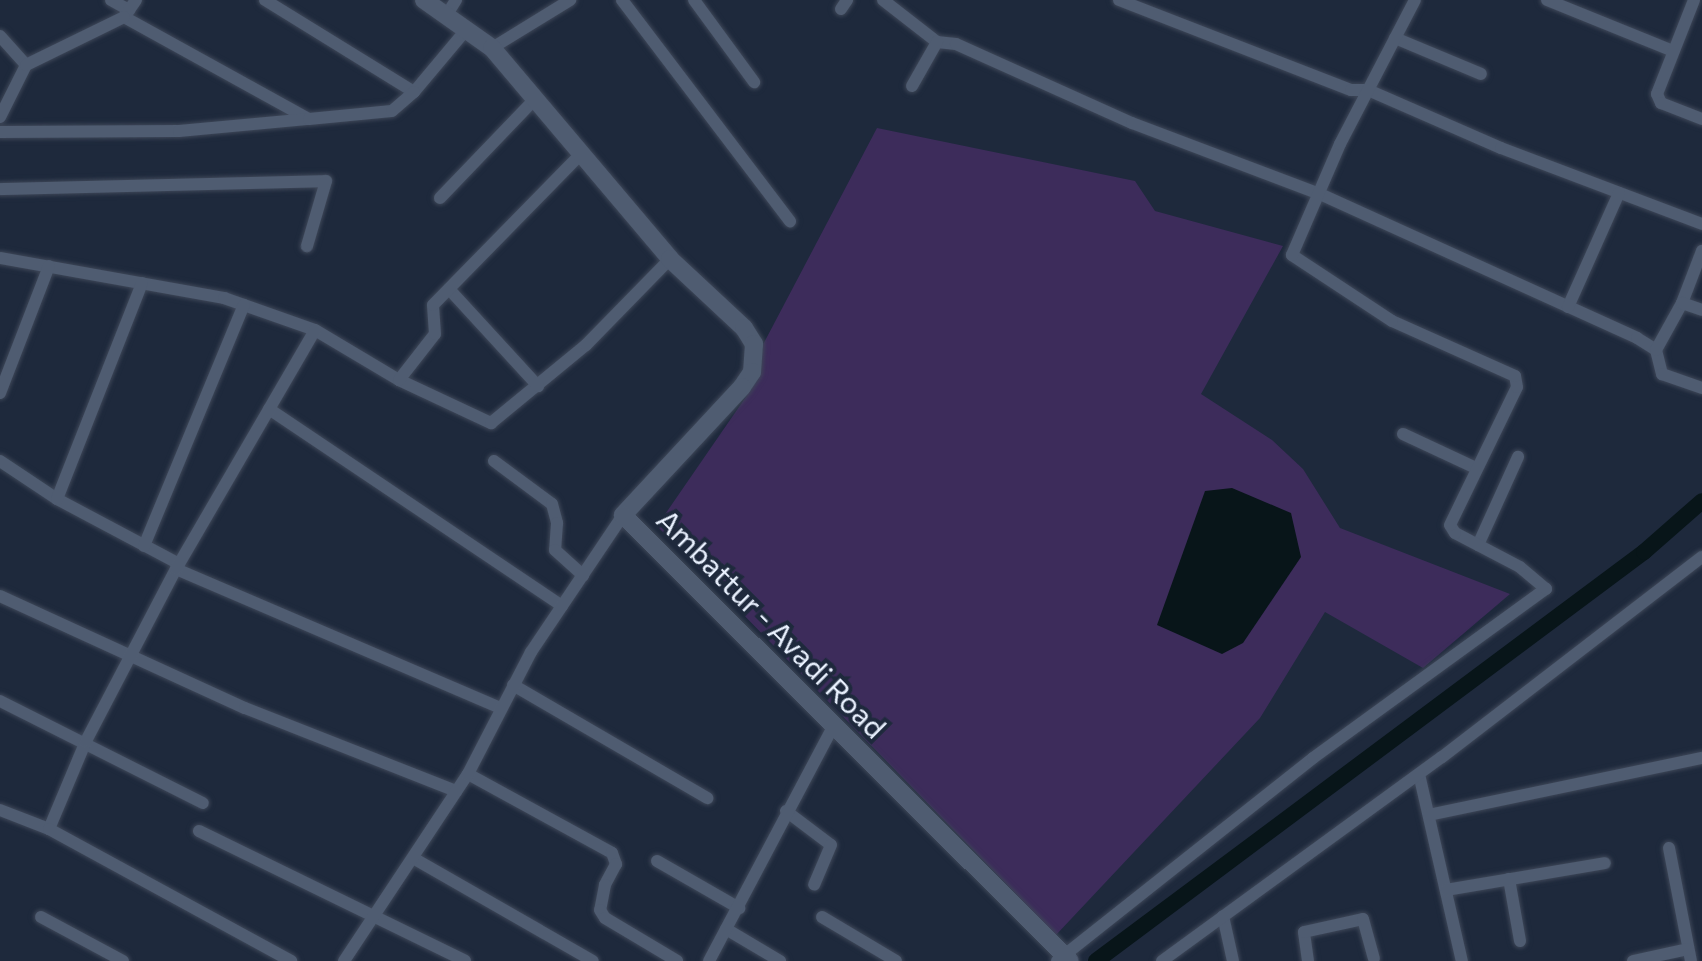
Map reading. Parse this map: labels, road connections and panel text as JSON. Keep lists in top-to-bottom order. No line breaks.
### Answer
{"streets":{"street":["Ambattur - Avadi Road"]}}
